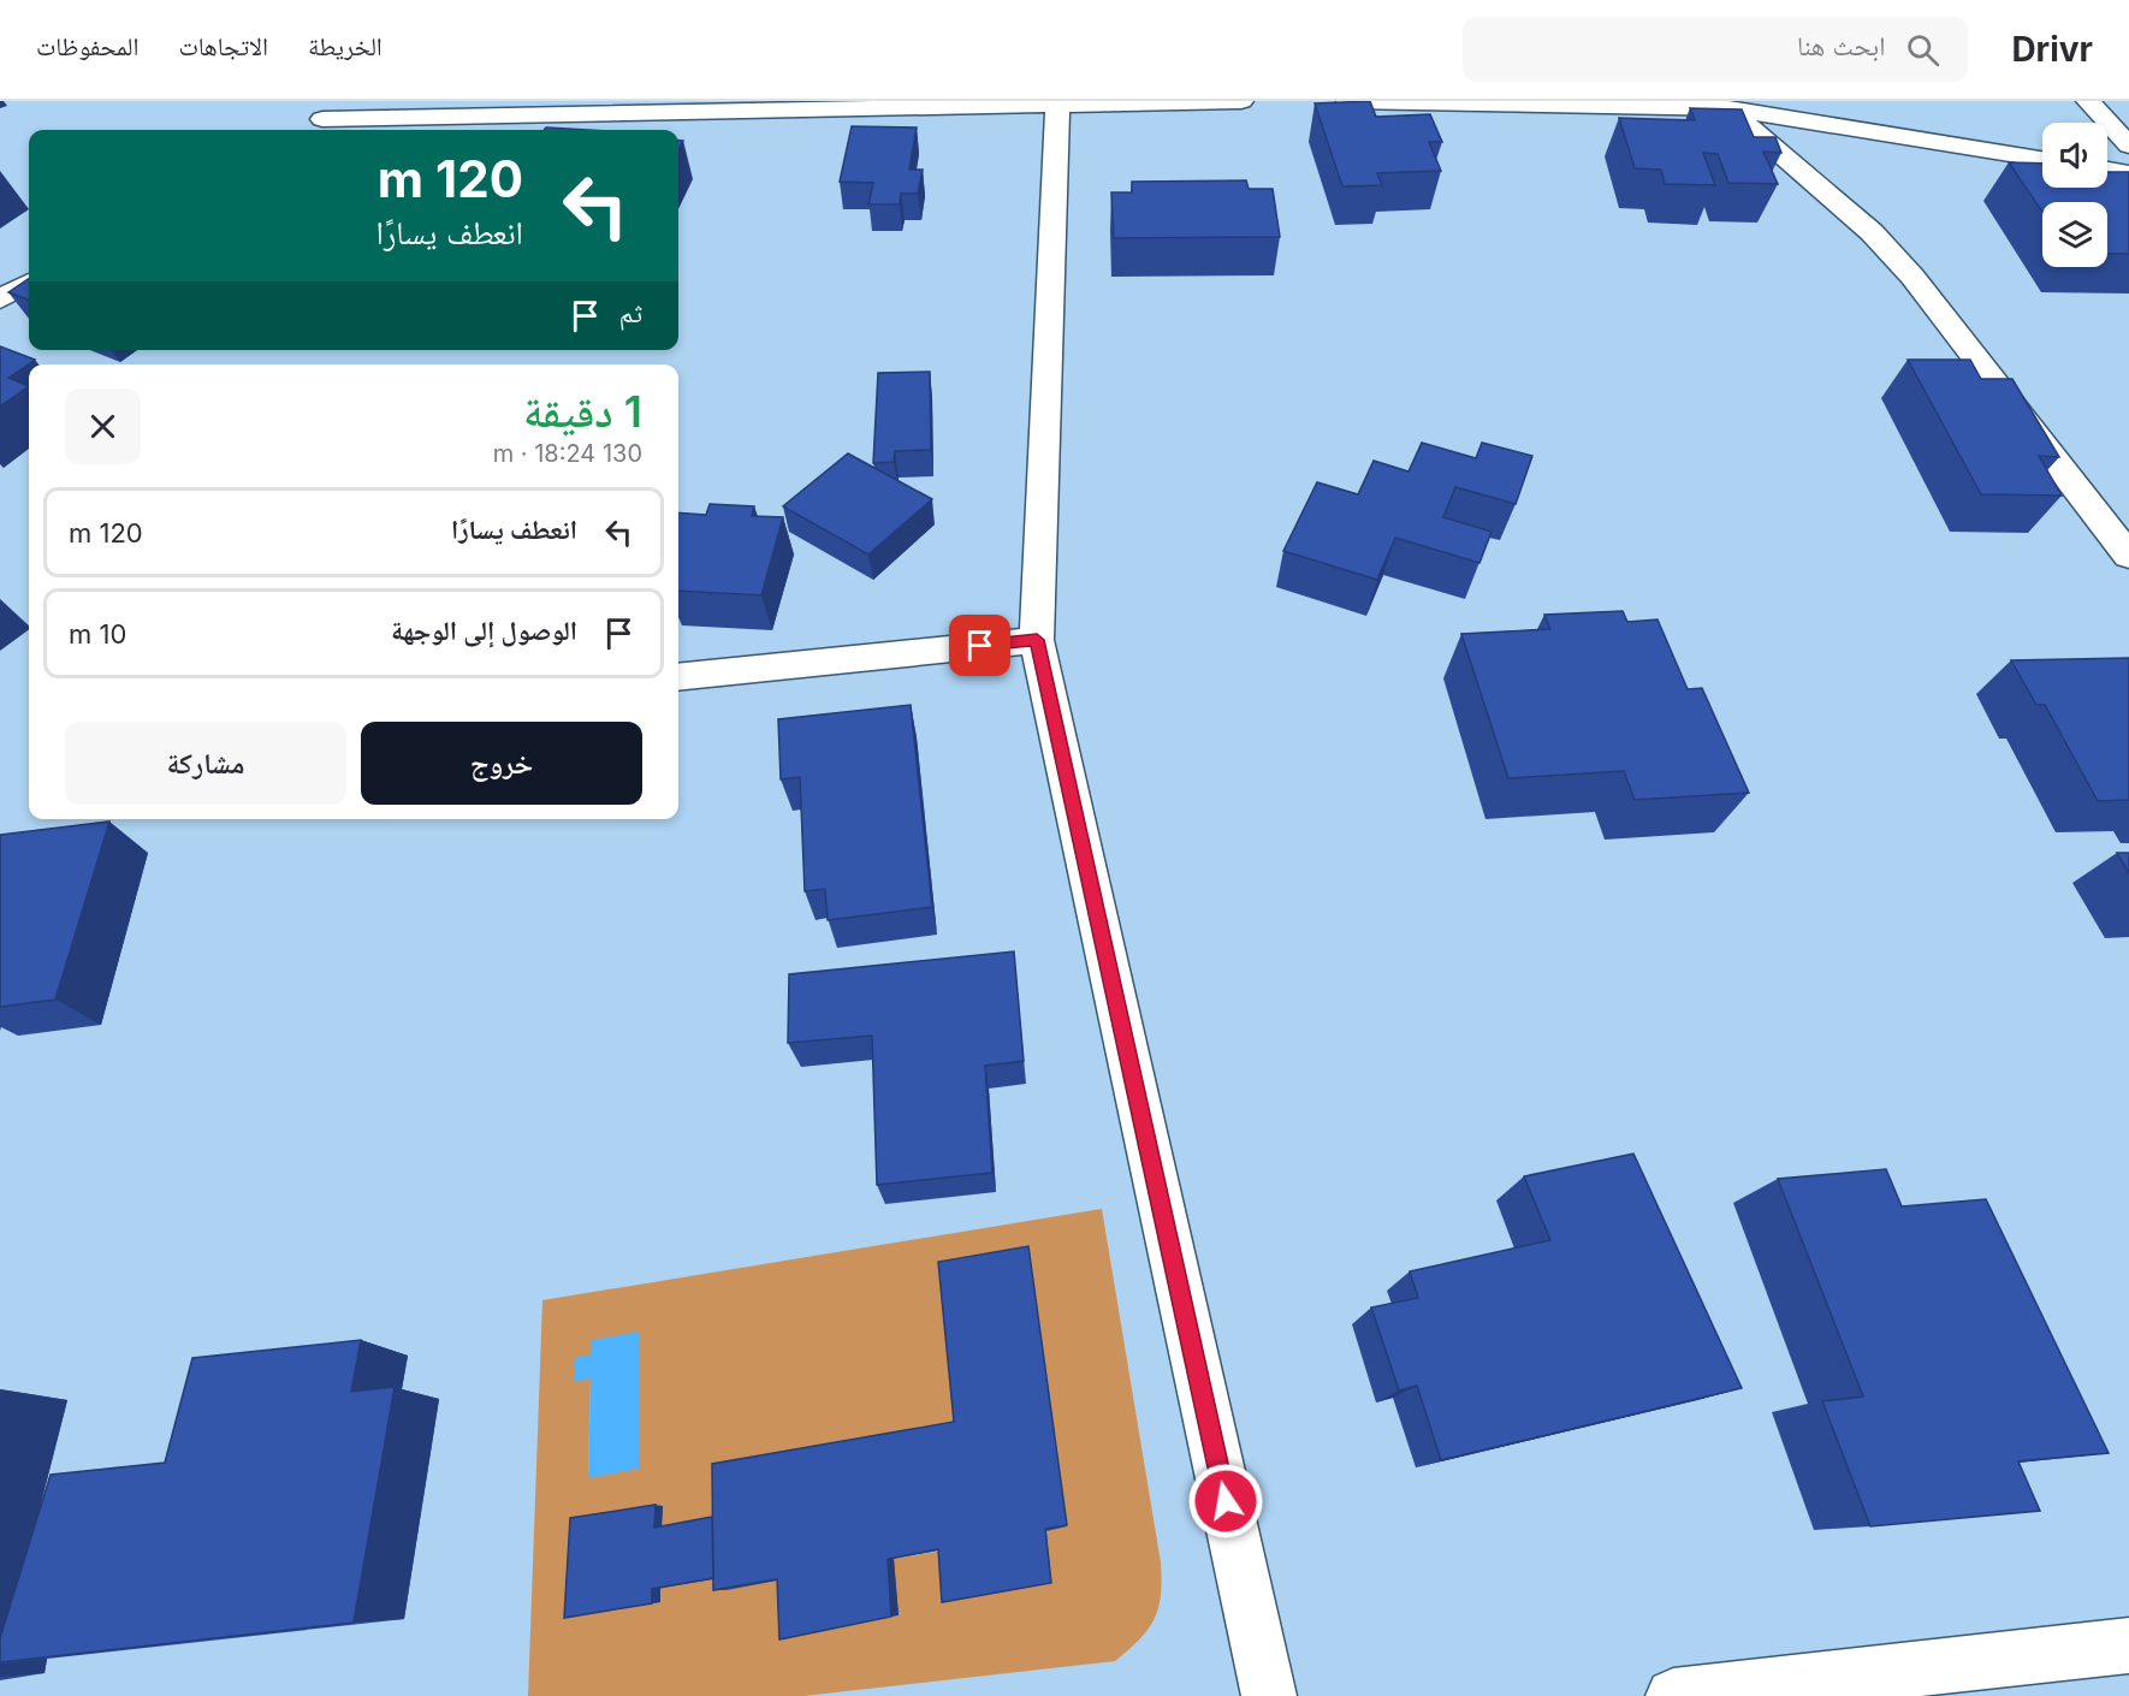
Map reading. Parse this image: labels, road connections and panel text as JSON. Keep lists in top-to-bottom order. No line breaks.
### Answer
{"page":{"header":"Drivr","search":"ابحث هنا","nav":["الخريطة","الاتجاهات","المحفوظات"],"turn":["120 m","انعطف يسارًا"],"then":"ثم","heading":["1 دقيقة","130 m · 18:24"],"list":[{"name":"انعطف يسارًا","value":"120 m"},{"name":"الوصول إلى الوجهة","value":"10 m"}],"buttons":["خروج","مشاركة"]}}
